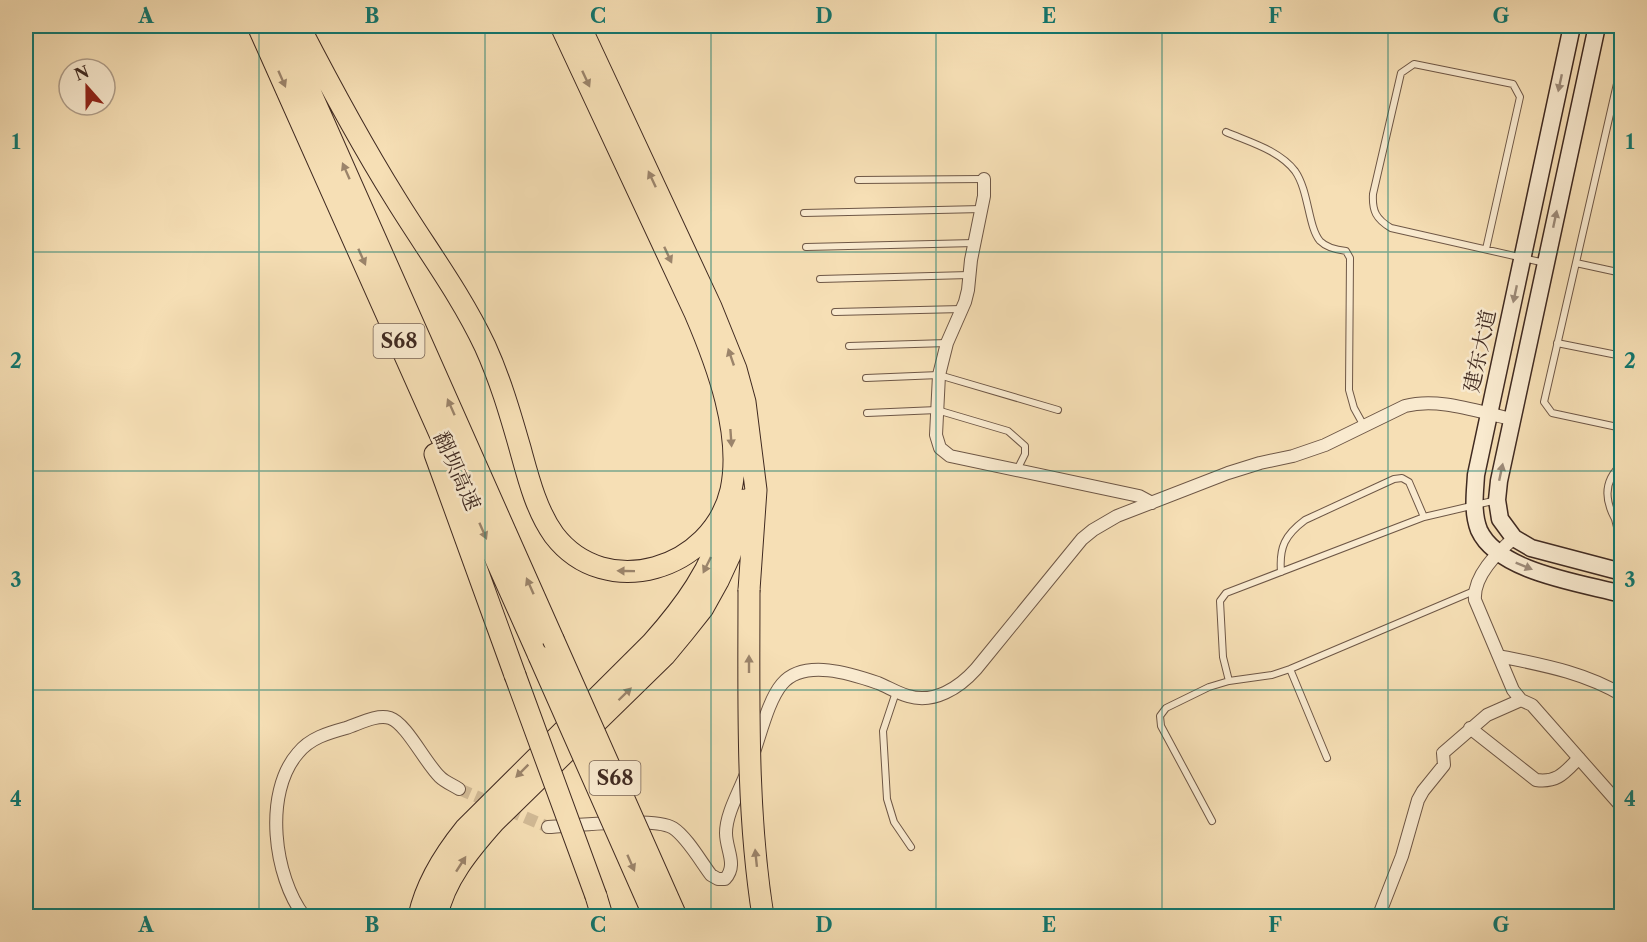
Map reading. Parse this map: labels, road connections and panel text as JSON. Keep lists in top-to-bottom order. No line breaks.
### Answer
{"streets":{"highway":["S68","翻坝高速"],"street":["建东大道"]},"north":"top","grid":{"columns":["A","B","C","D","E","F","G"],"rows":["1","2","3","4"]}}
